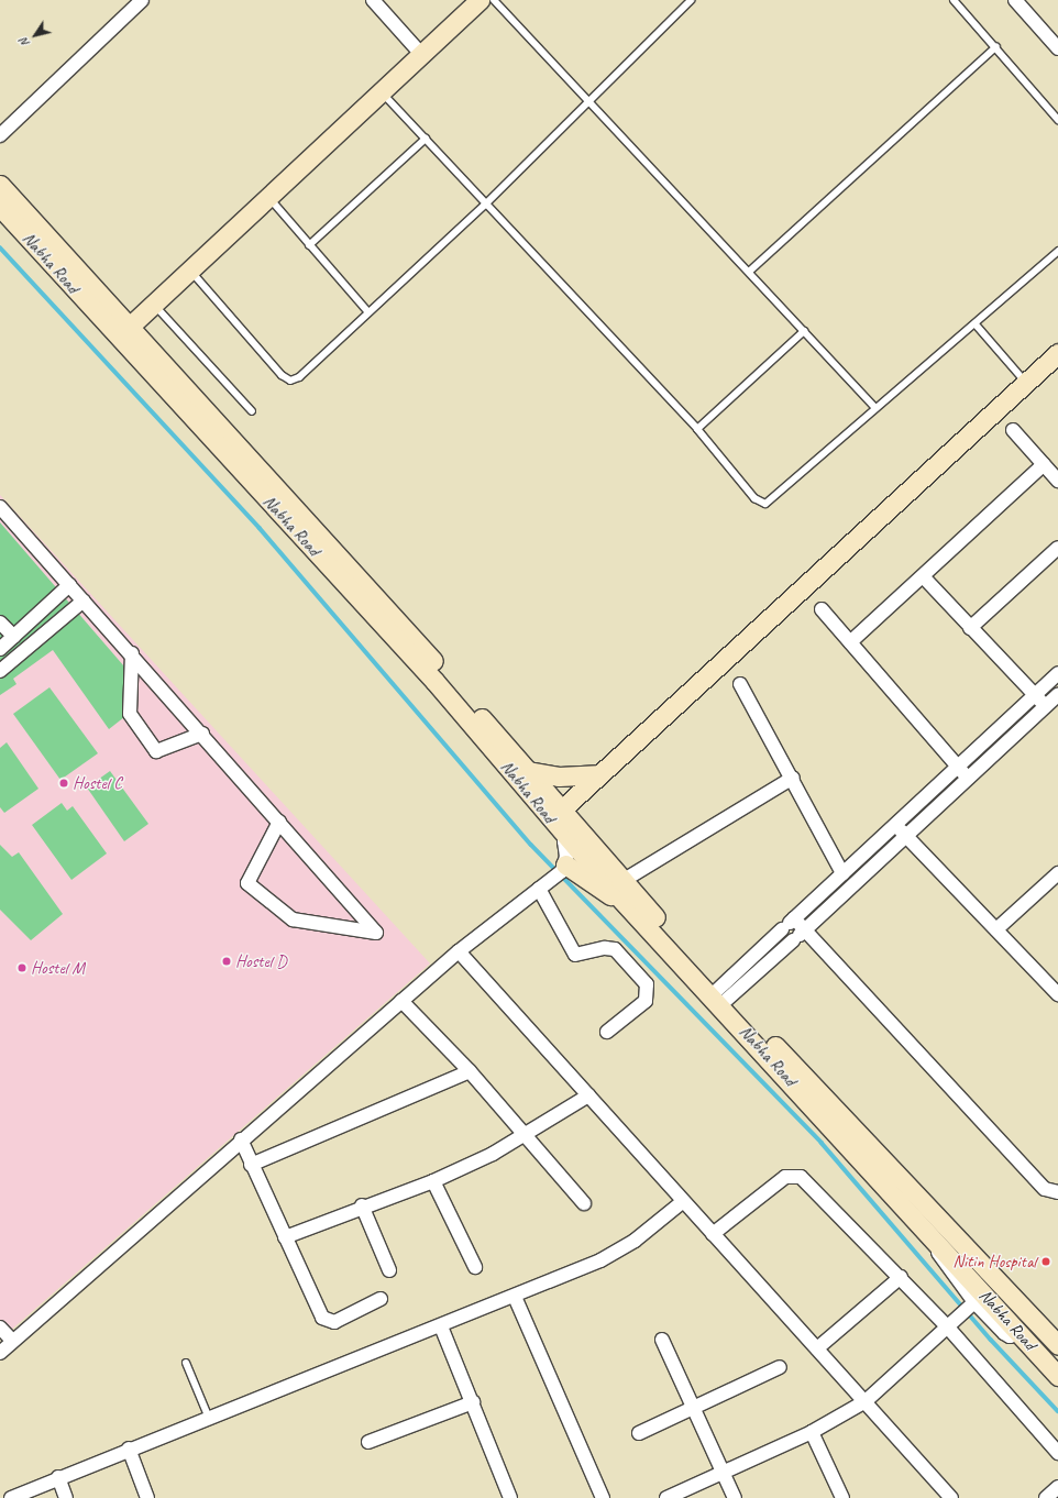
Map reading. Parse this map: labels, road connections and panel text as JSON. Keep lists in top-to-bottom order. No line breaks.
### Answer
{"streets":{"main road":["Nabha Road"]},"places":["Hostel C","Hostel D","Hostel M","Nitin Hospital"],"north":"bottom left"}
